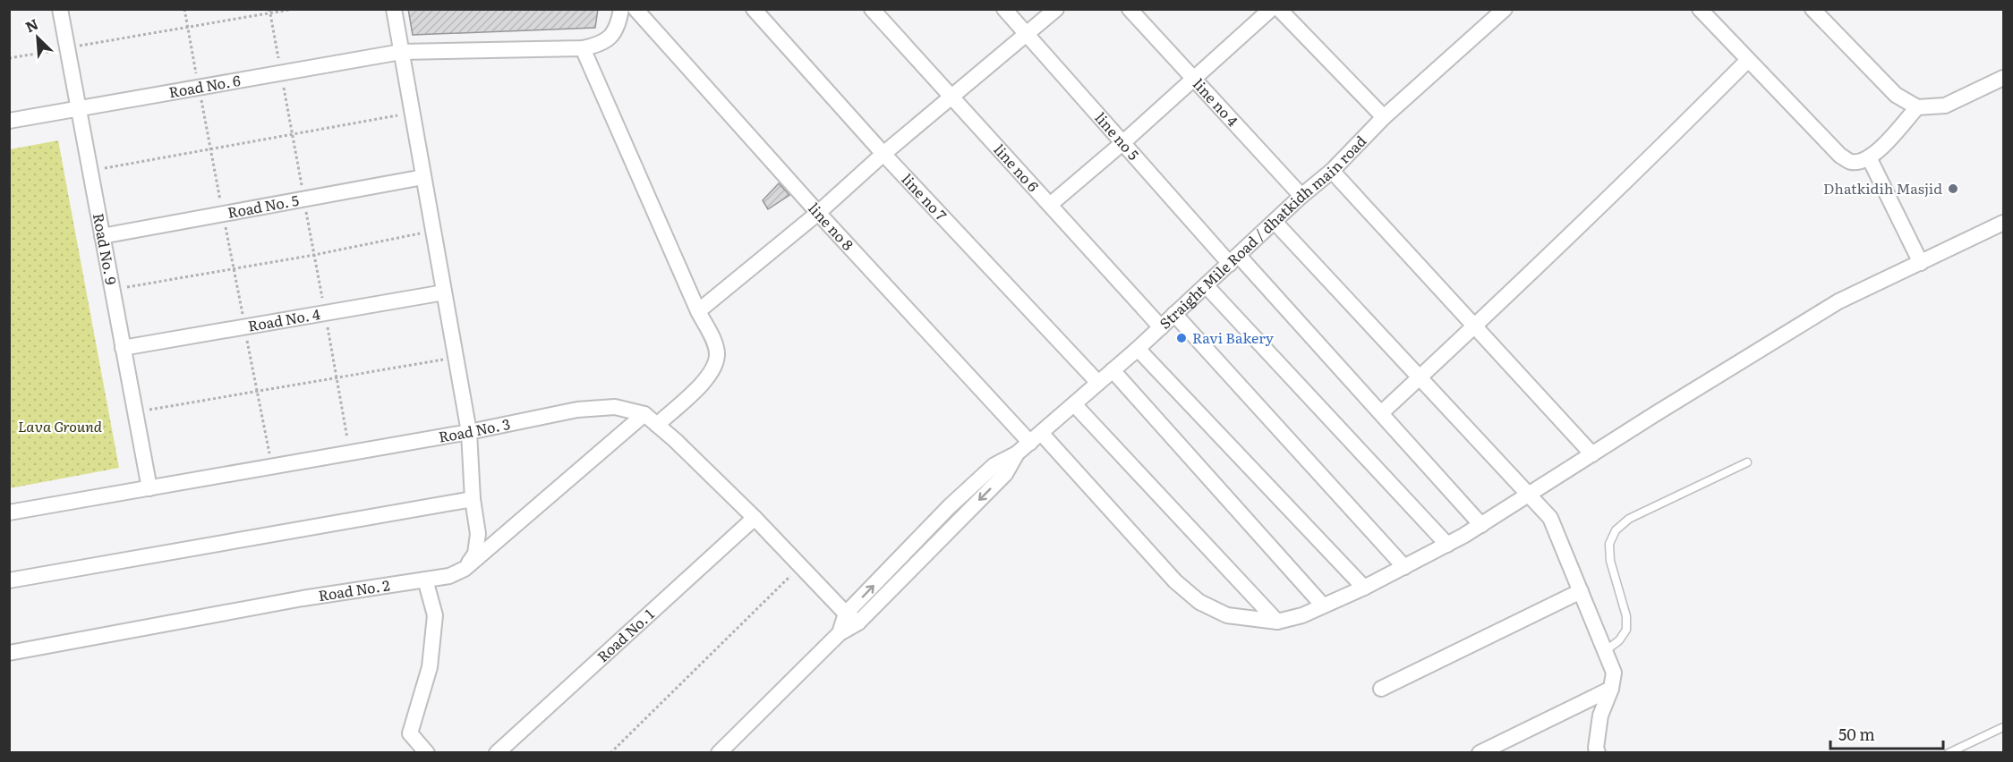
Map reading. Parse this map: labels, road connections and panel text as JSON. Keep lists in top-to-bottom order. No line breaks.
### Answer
{"streets":{"street":["Road No. 6","line no 4","line no 5","line no 6","line no 7","Road No. 5","line no 8","Straight Mile Road / dhatkidh main road","Road No. 9","Road No. 4","Road No. 3","Road No. 2","Road No. 1"]},"crossings":[["Road No. 6","Road No. 9"],["line no 4","Straight Mile Road / dhatkidh main road"],["line no 5","Straight Mile Road / dhatkidh main road"],["line no 6","Straight Mile Road / dhatkidh main road"],["line no 7","Straight Mile Road / dhatkidh main road"],["Road No. 5","Road No. 9"],["line no 8","Straight Mile Road / dhatkidh main road"],["Straight Mile Road / dhatkidh main road","Road No. 3"],["Road No. 9","Road No. 4"],["Road No. 9","Road No. 3"],["Road No. 3","Road No. 2"],["Road No. 3","Road No. 1"]],"parks":["Lava Ground"],"places":["Dhatkidih Masjid","Ravi Bakery"],"scale_bar":"50 m","north":"top left"}
